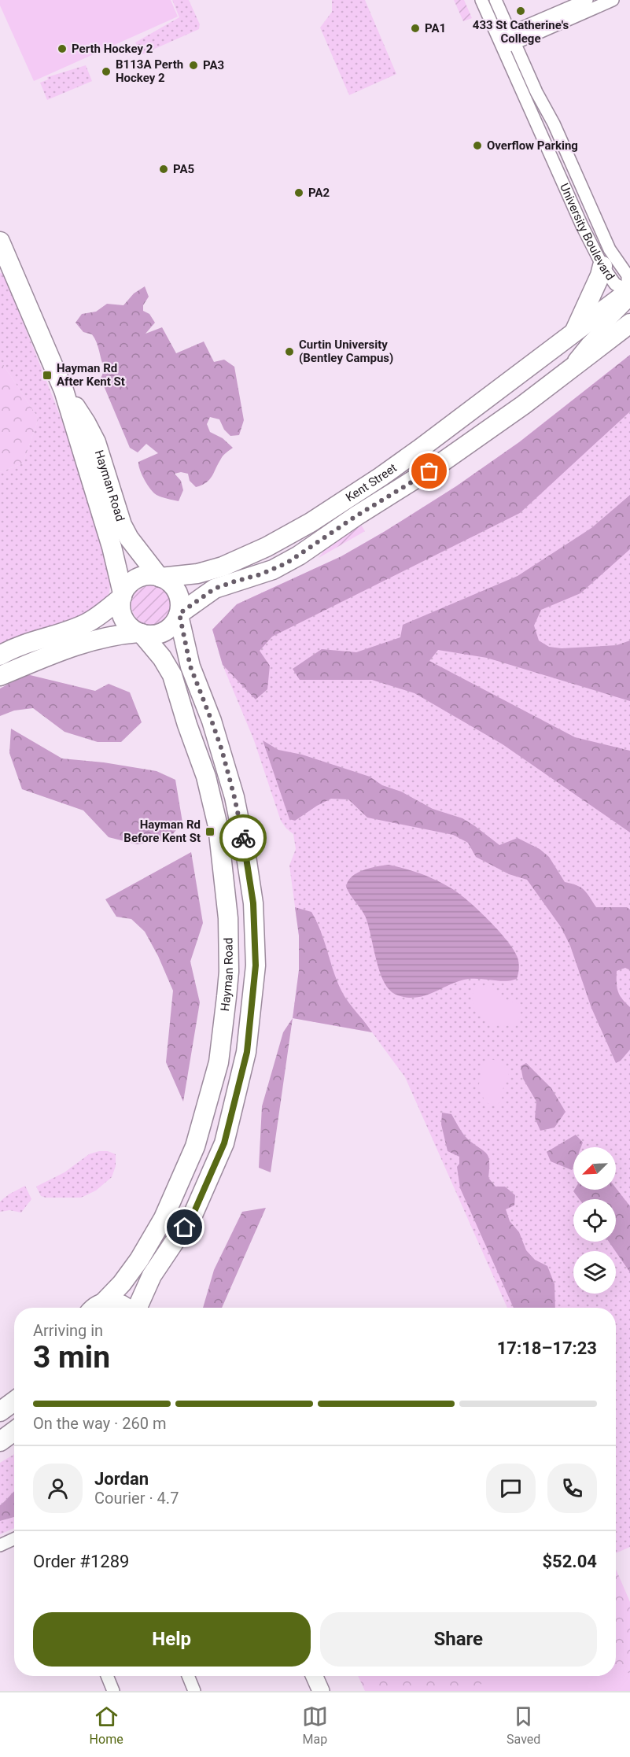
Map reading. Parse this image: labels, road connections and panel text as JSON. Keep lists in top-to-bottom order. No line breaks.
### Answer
{"streets":{"main road":["Kent Street","Hayman Road"],"street":["University Boulevard"]},"crossings":[["University Boulevard","Kent Street"],["Kent Street","Hayman Road"]],"places":{"other":["433 St Catherine's College","PA1","Perth Hockey 2","PA3","B113A Perth Hockey 2","Overflow Parking","PA5","PA2","Curtin University (Bentley Campus)"],"transit":["Hayman Rd After Kent St","Hayman Rd Before Kent St"]},"north":"bottom left","page":{"heading":["3 min","Arriving in","17:18–17:23"],"panel":["Jordan","Courier · 4.7","Order #1289","$52.04"],"bar":"On the way · 260 m","buttons":["Help","Share"],"tabs":["Home","Map","Saved"]}}
